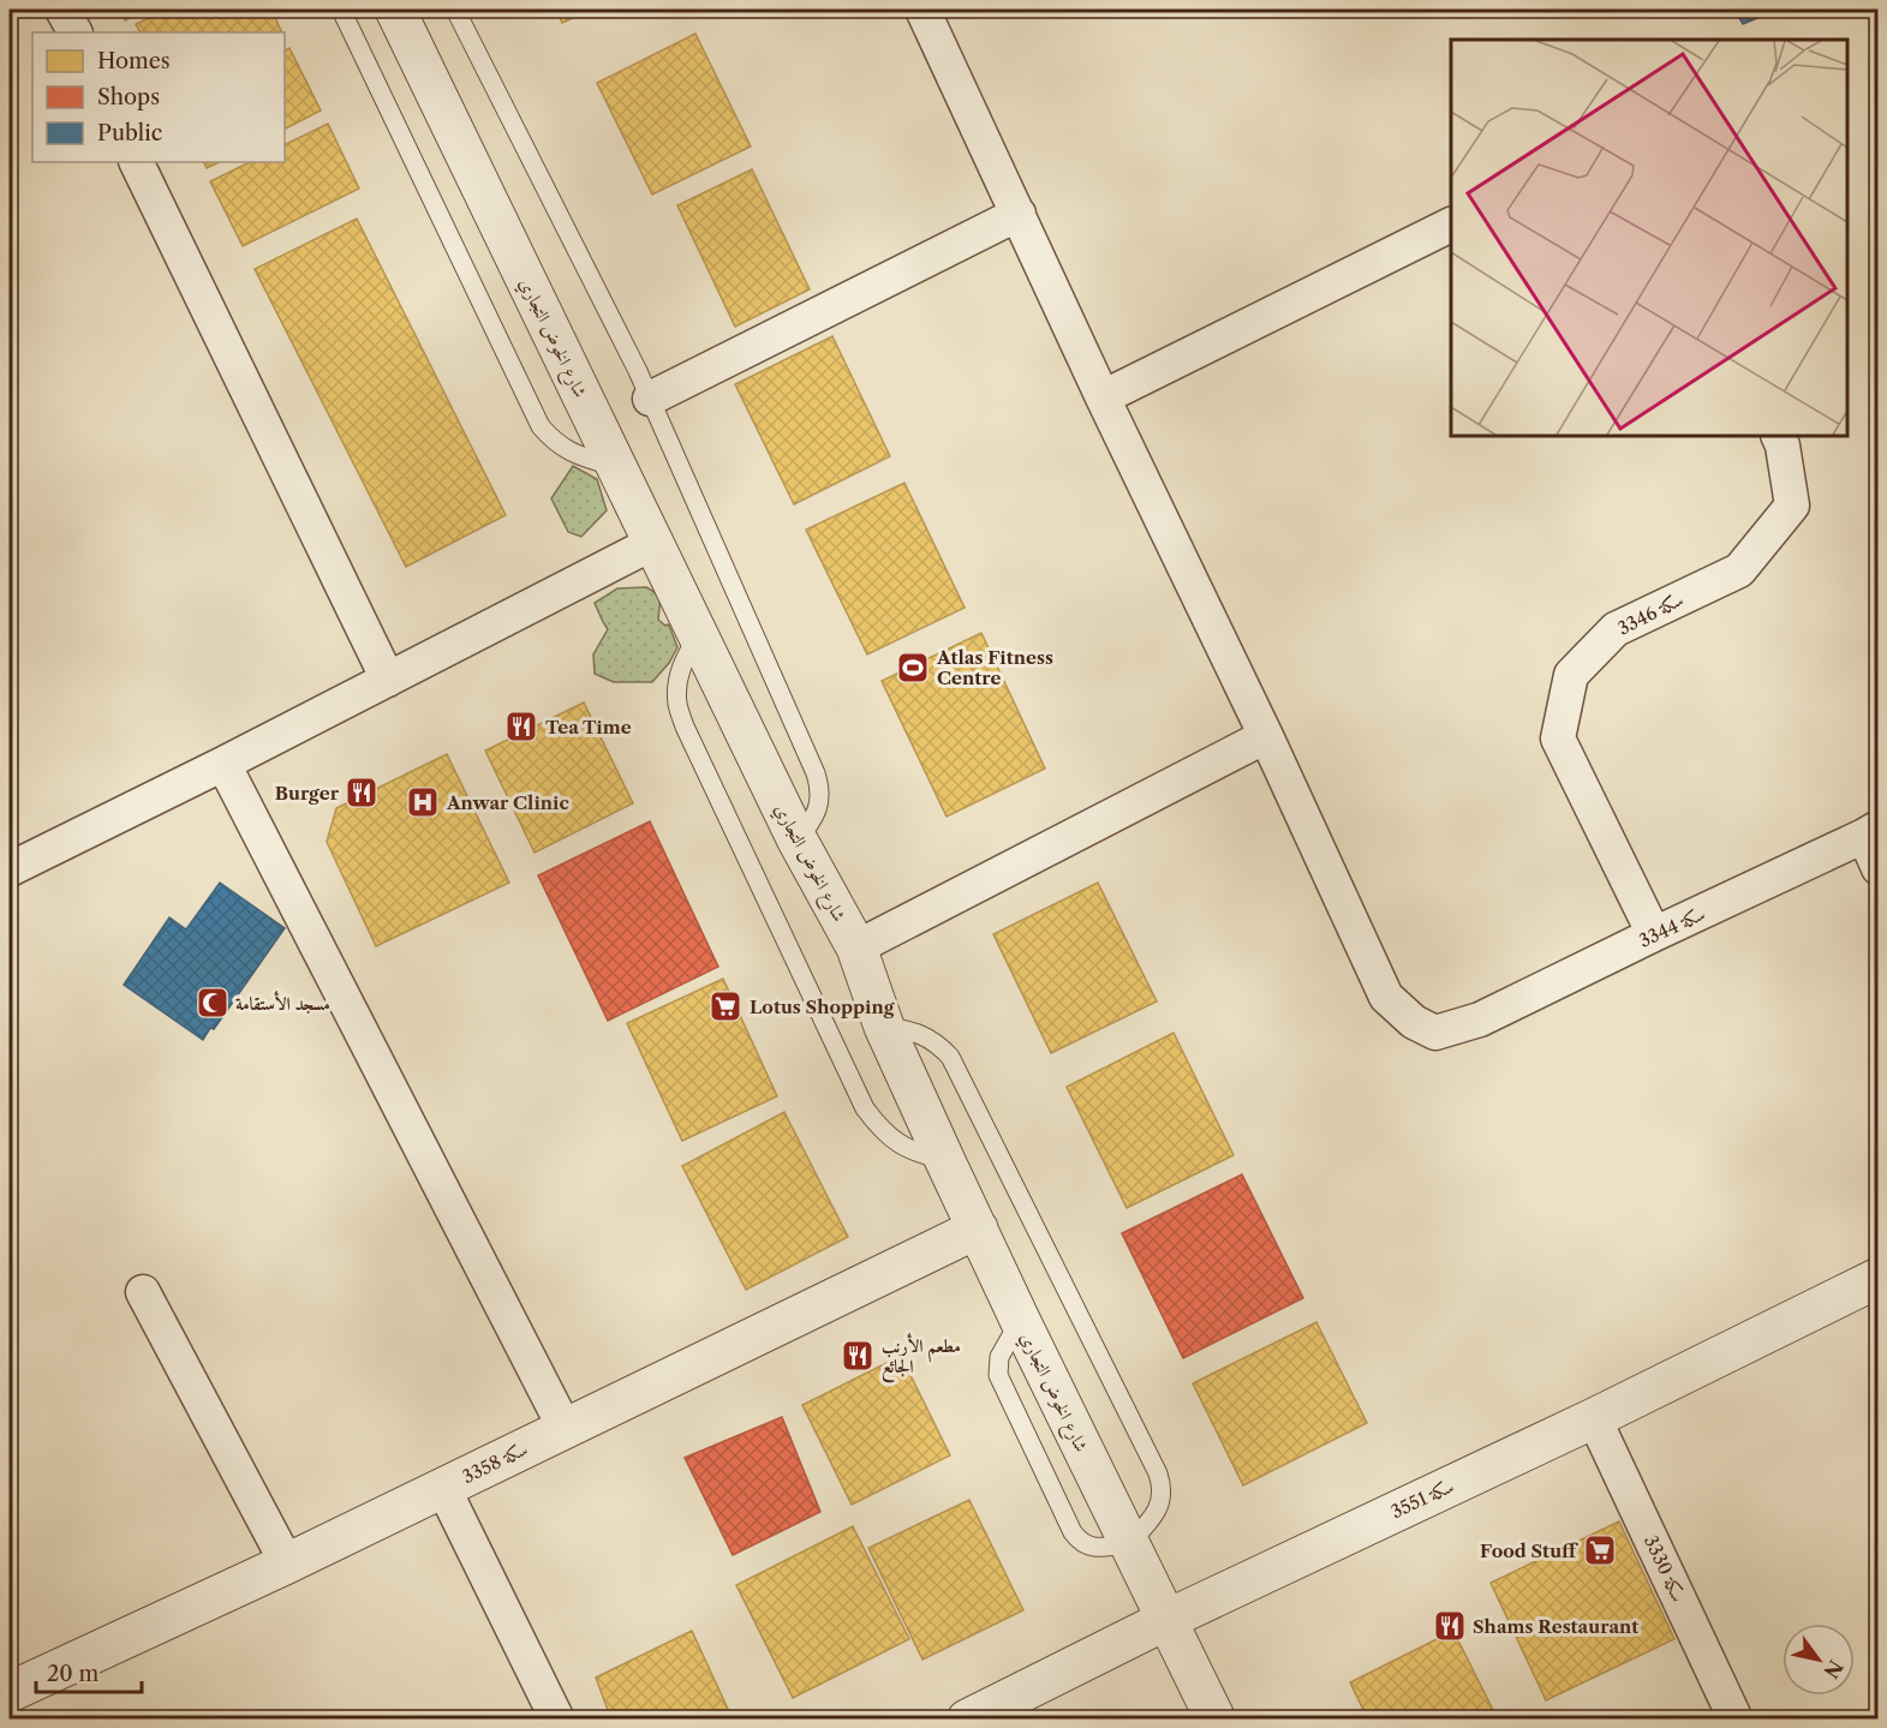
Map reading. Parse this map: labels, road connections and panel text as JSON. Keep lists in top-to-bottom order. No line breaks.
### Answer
{"streets":{"street":["شارع الخوض التجاري","سكة 3346","سكة 3344","سكة 3358","سكة 3551","سكة 3330"]},"crossings":[["شارع الخوض التجاري","سكة 3358"],["شارع الخوض التجاري","سكة 3551"],["سكة 3346","سكة 3344"],["سكة 3551","سكة 3330"]],"places":{"sports":["Atlas Fitness Centre"],"restaurant":["Tea Time","Burger","مطعم الأرنب الجائع","Shams Restaurant"],"hospital":["Anwar Clinic"],"mosque":["مسجد الأستقامة"],"supermarket":["Lotus Shopping","Food Stuff"]},"legend":["Homes","Shops","Public"],"scale_bar":"20 m","north":"bottom right"}
